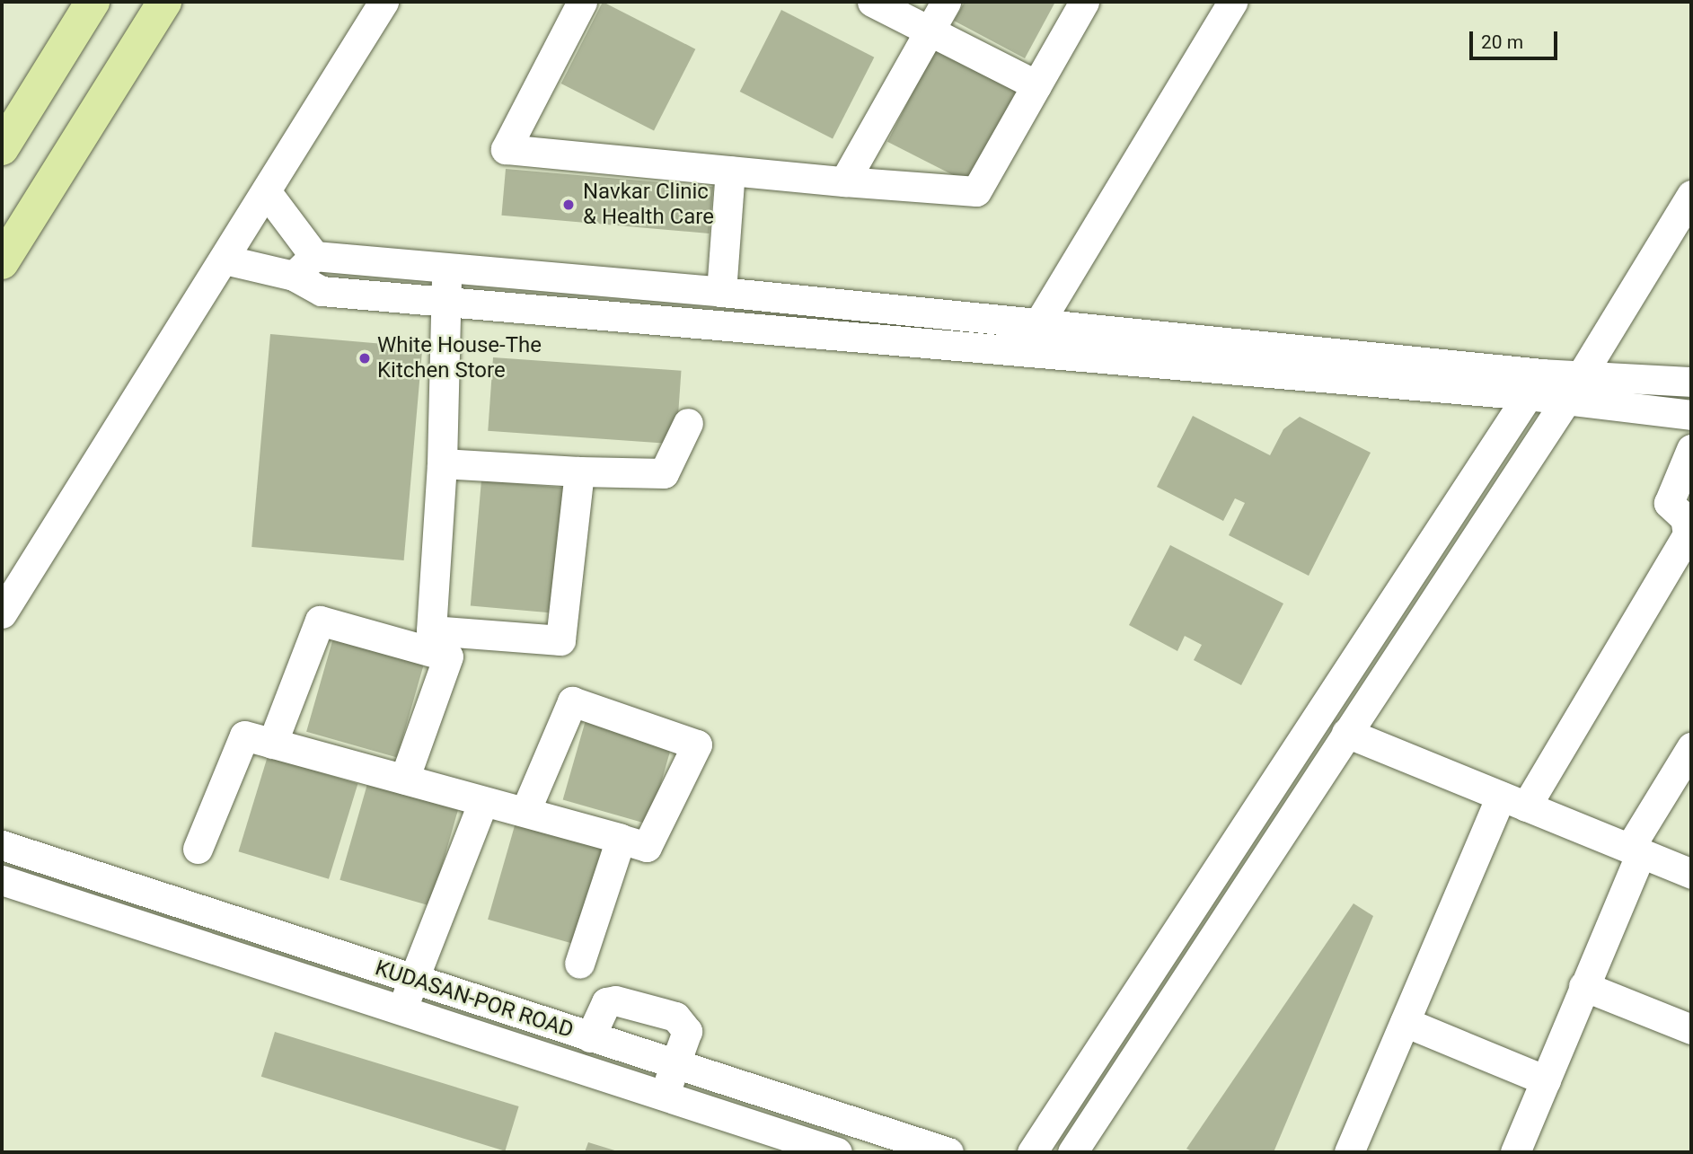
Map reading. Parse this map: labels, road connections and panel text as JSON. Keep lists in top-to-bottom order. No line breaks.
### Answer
{"streets":{"street":["KUDASAN-POR ROAD"]},"places":["Navkar Clinic & Health Care","White House-The Kitchen Store"],"scale_bar":"20 m"}
